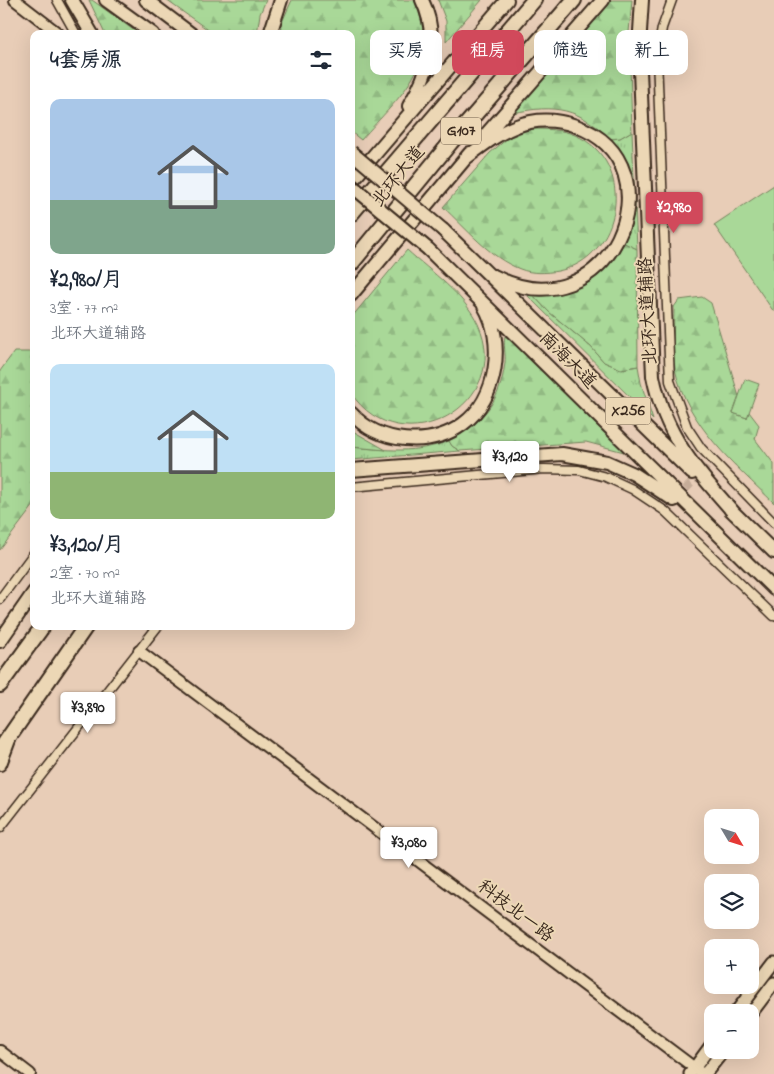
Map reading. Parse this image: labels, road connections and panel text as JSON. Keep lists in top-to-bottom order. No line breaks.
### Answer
{"streets":{"highway":["G107","北环大道"],"main road":["南海大道","X256"],"street":["北环大道辅路","科技北一路"]},"north":"bottom right","page":{"chip":["买房","租房","筛选","新上"],"heading":"4套房源","list":[{"name":"¥2,980/月","note":"3室 · 77 m² · 北环大道辅路"},{"name":"¥3,120/月","note":"2室 · 70 m² · 北环大道辅路"}],"price":["¥2,980","¥3,120","¥3,890","¥3,080"],"map_buttons":["+","−"]}}
